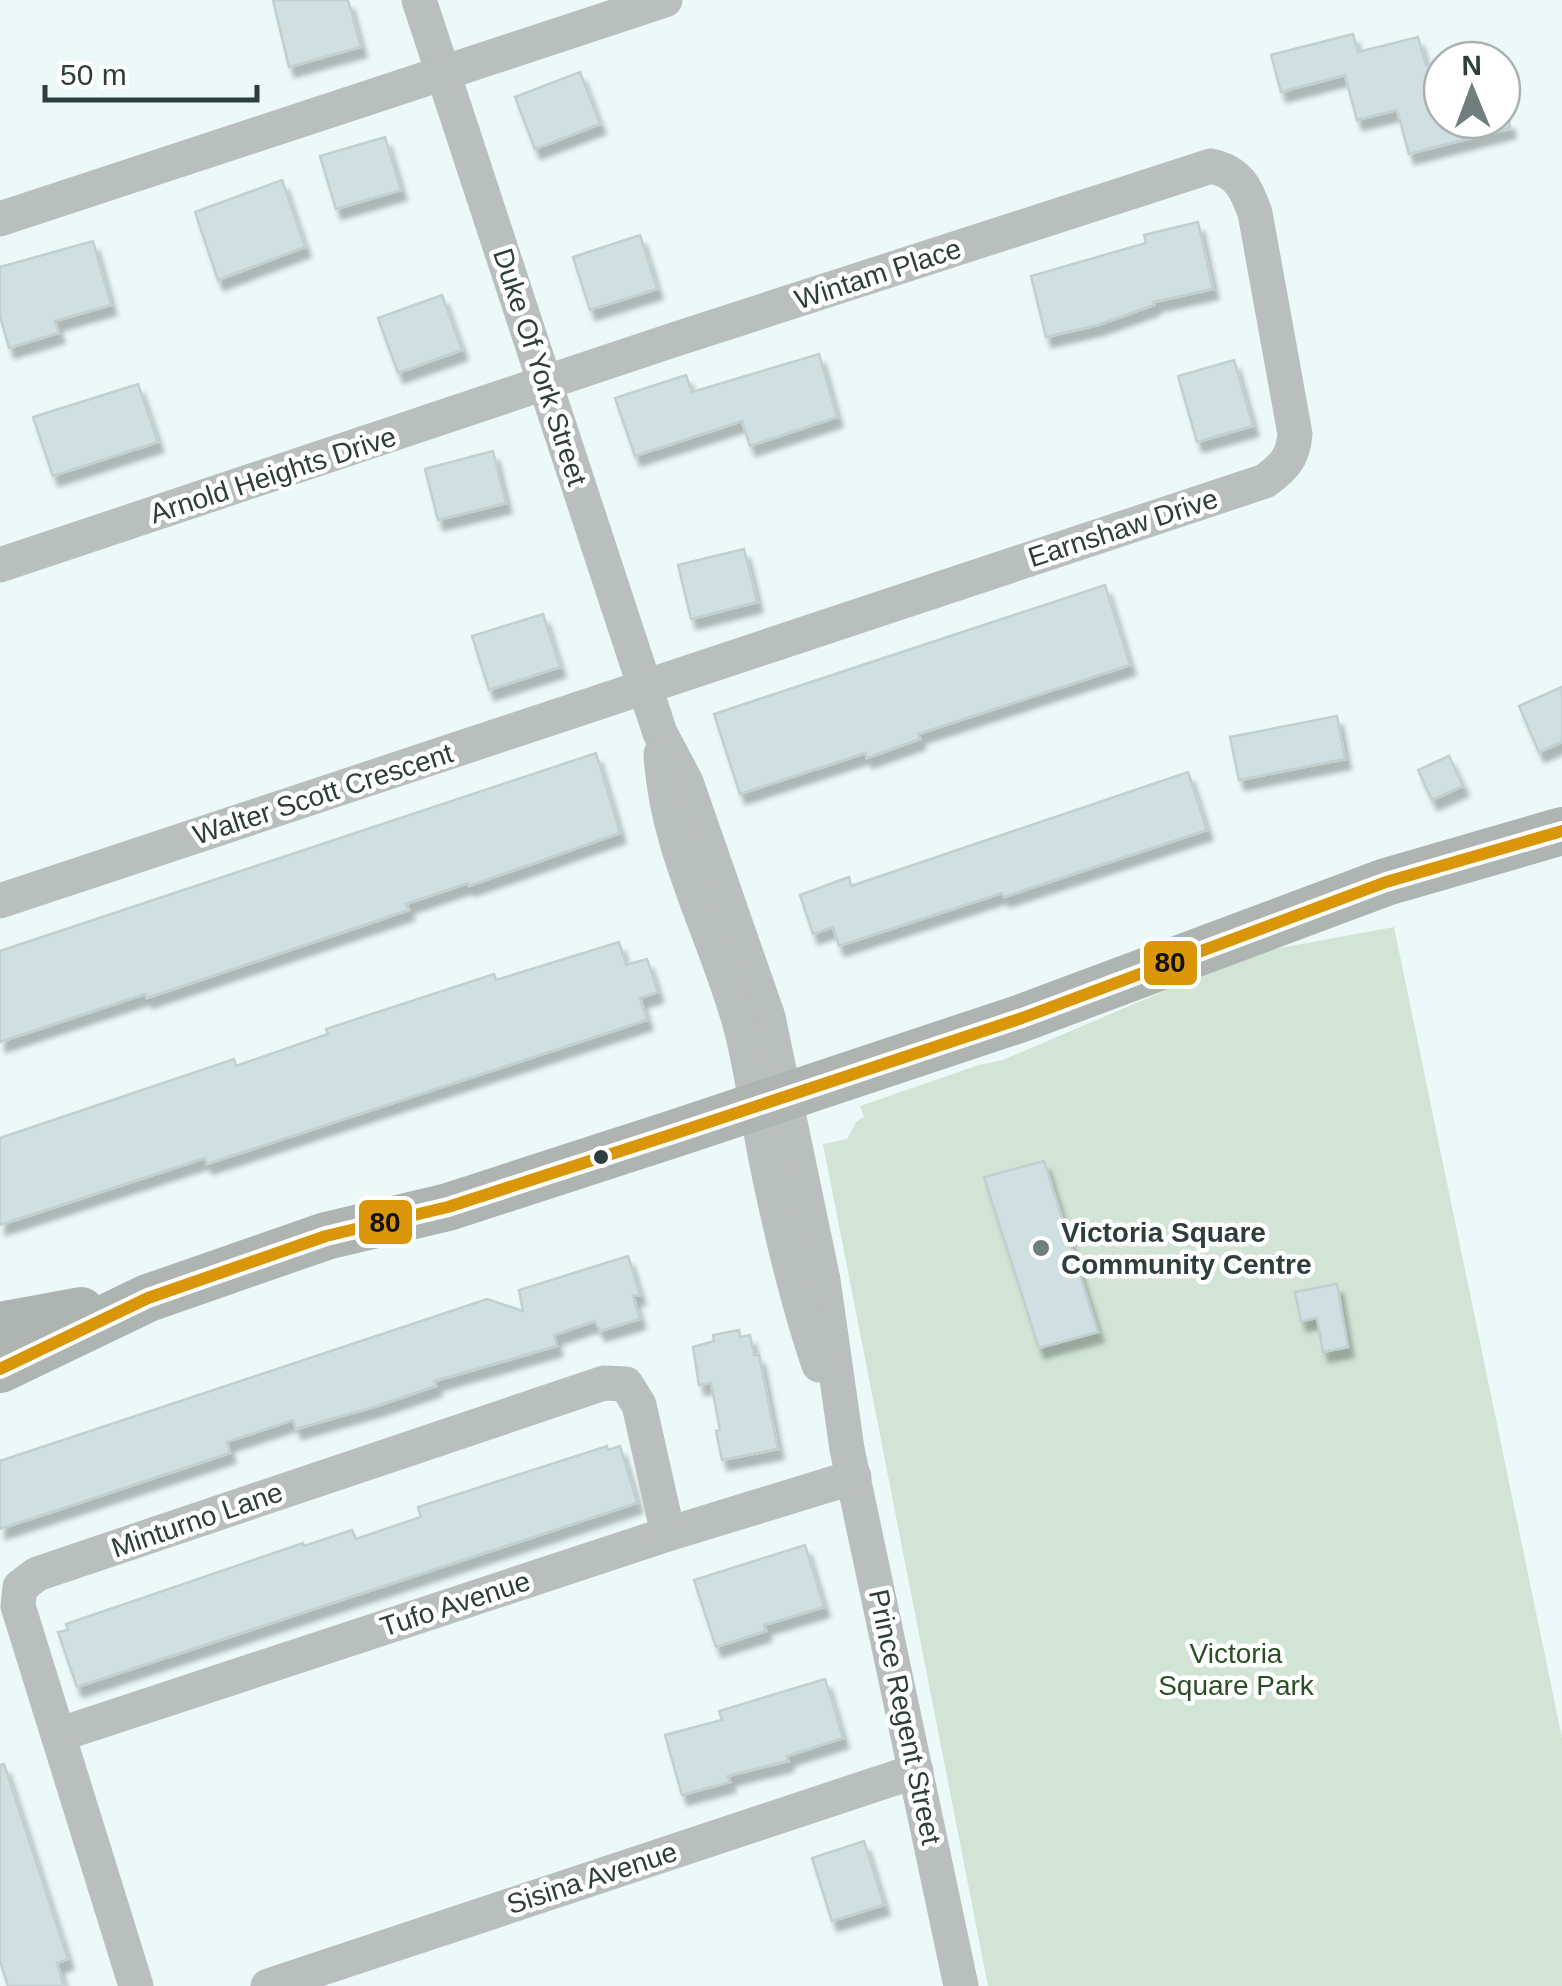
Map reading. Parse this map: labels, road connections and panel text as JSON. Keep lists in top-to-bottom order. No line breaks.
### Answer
{"streets":{"street":["Wintam Place","Duke Of York Street","Arnold Heights Drive","Earnshaw Drive","Walter Scott Crescent","Minturno Lane","Tufo Avenue","Prince Regent Street","Sisina Avenue"]},"crossings":[["Wintam Place","Duke Of York Street"],["Wintam Place","Arnold Heights Drive"],["Wintam Place","Earnshaw Drive"],["Duke Of York Street","Arnold Heights Drive"],["Duke Of York Street","Earnshaw Drive"],["Duke Of York Street","Walter Scott Crescent"],["Duke Of York Street","Prince Regent Street"],["Earnshaw Drive","Walter Scott Crescent"],["Minturno Lane","Tufo Avenue"],["Tufo Avenue","Prince Regent Street"],["Prince Regent Street","Sisina Avenue"]],"parks":["Victoria Square Park"],"places":["Victoria Square Community Centre"],"lines":["transit line 80"],"scale_bar":"50 m","north":"top"}
